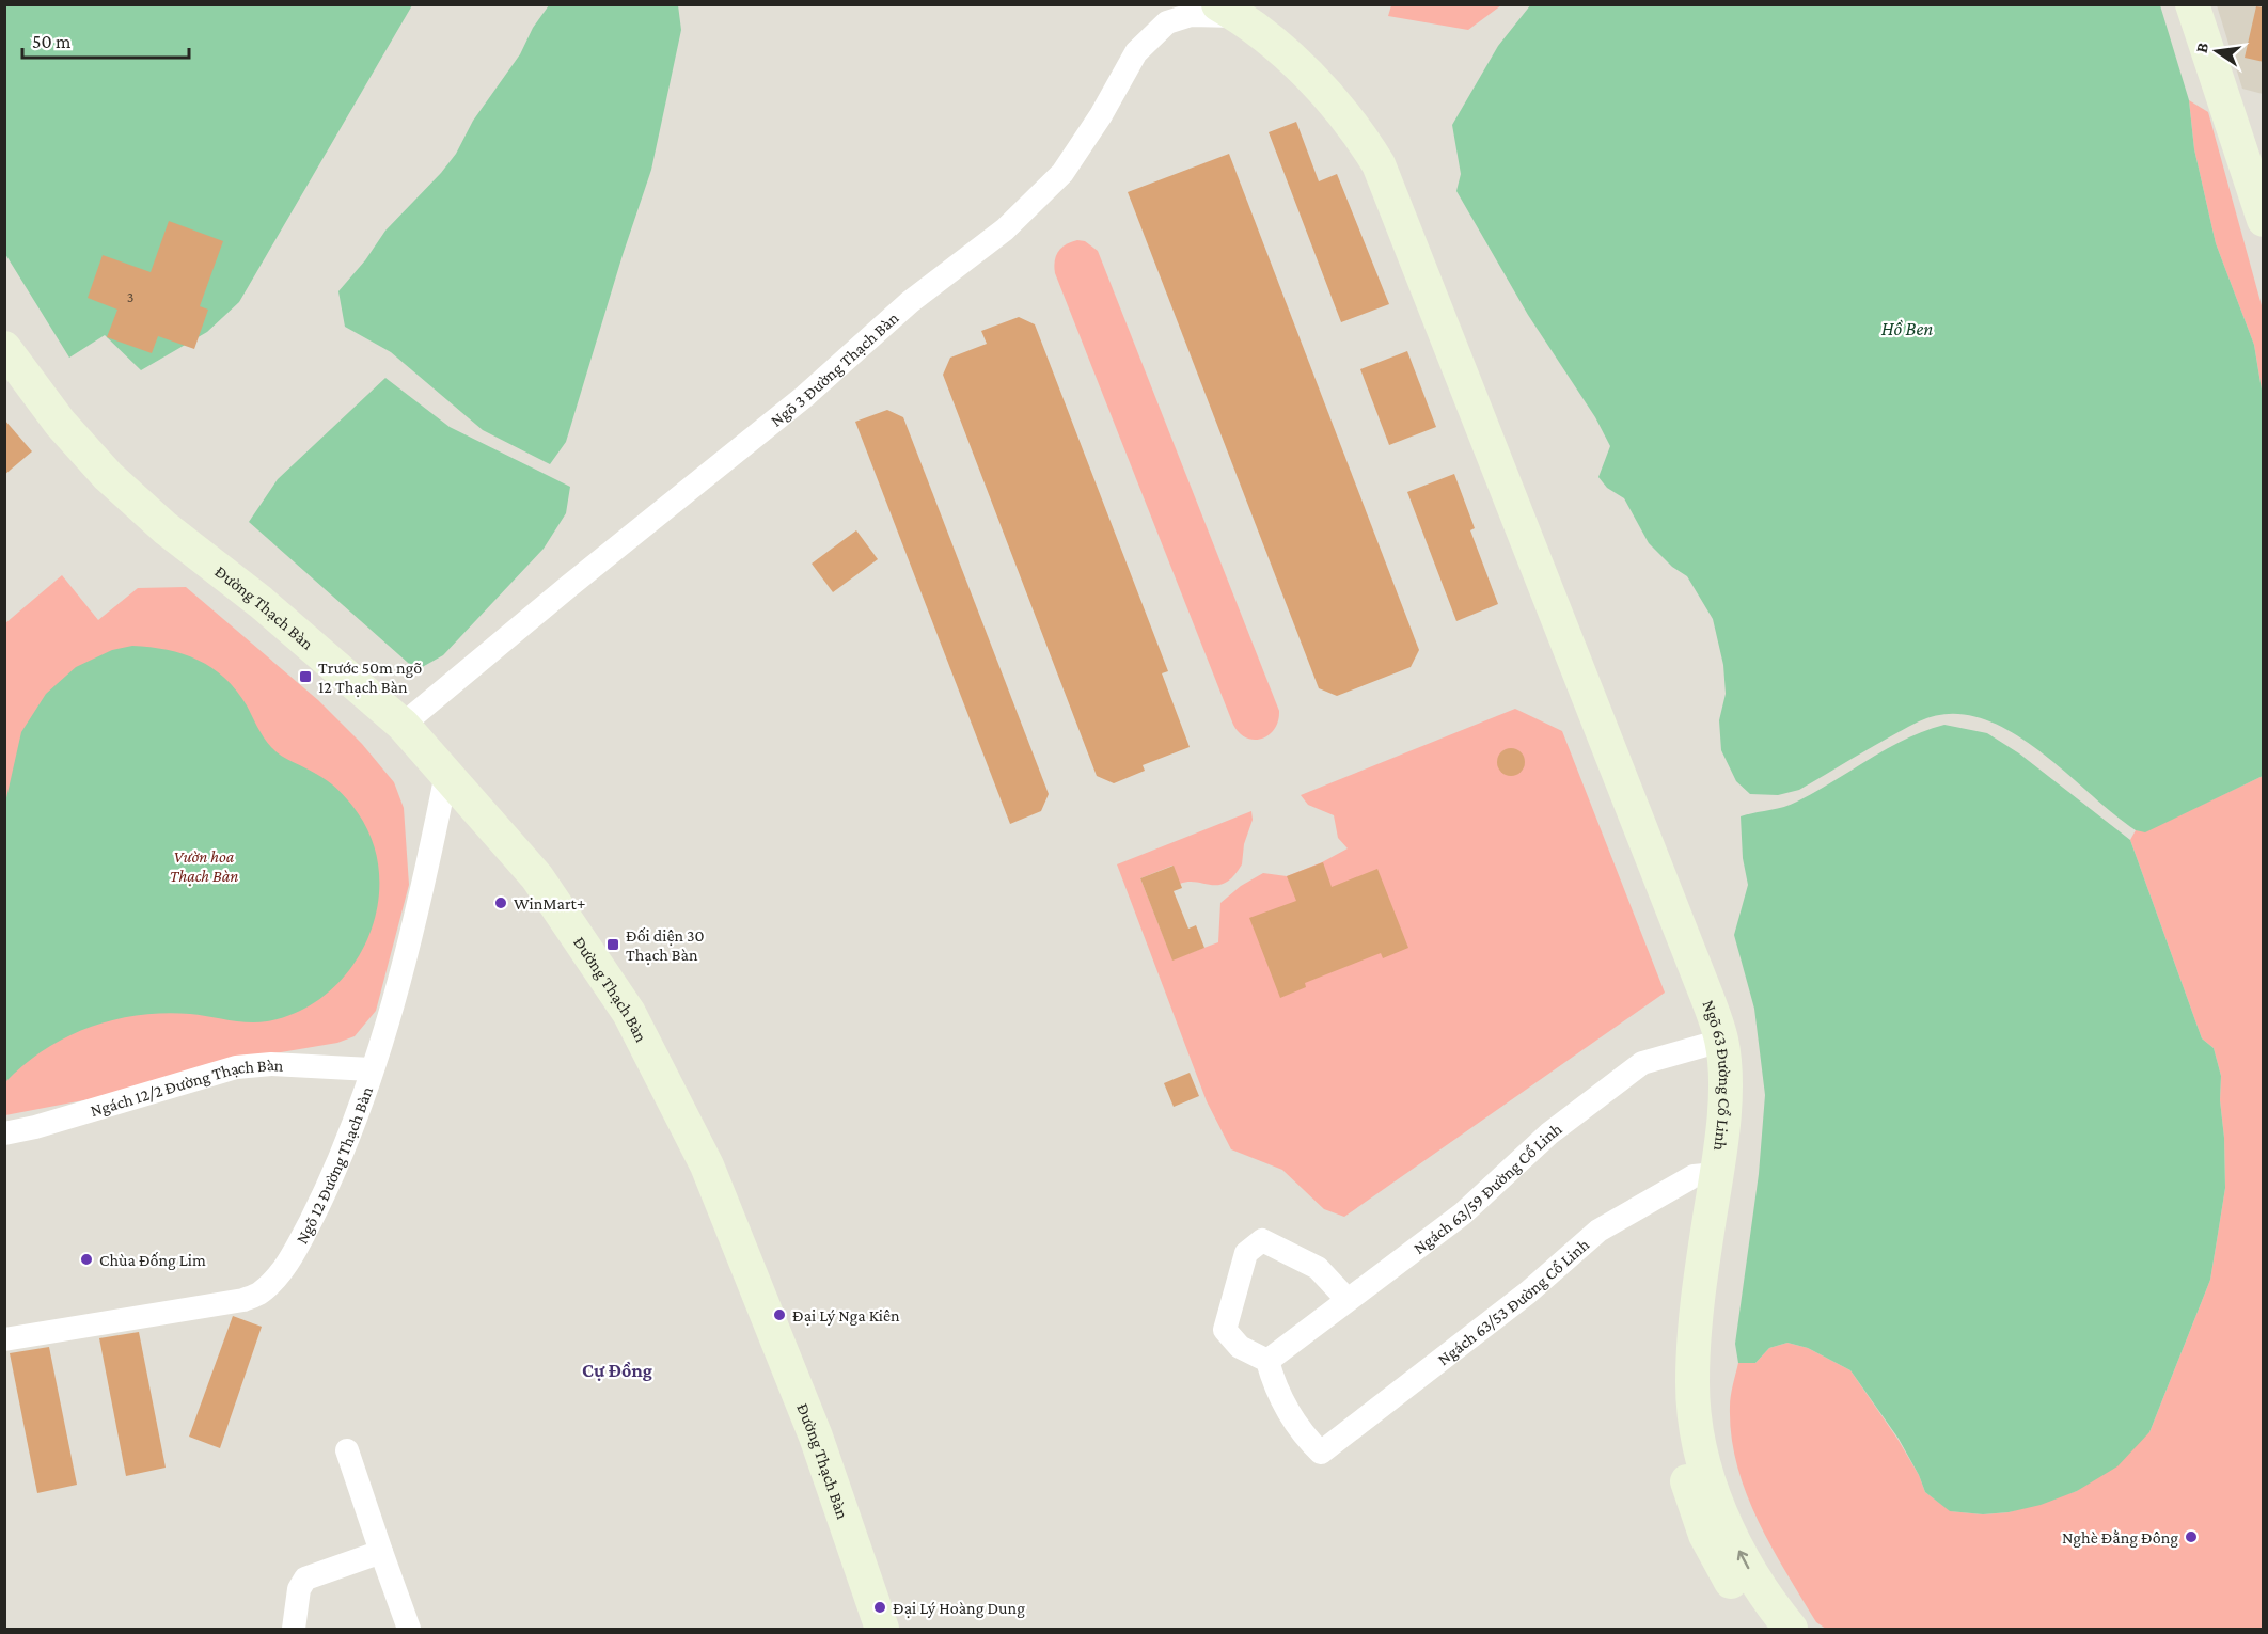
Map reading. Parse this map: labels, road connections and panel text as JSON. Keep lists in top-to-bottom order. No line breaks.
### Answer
{"streets":{"street":["Ngõ 3 Đường Thạch Bàn","Đường Thạch Bàn","Ngõ 63 Đường Cổ Linh","Ngách 12/2 Đường Thạch Bàn","Ngõ 12 Đường Thạch Bàn","Ngách 63/59 Đường Cổ Linh","Ngách 63/53 Đường Cổ Linh"]},"crossings":[["Ngõ 3 Đường Thạch Bàn","Đường Thạch Bàn"],["Ngõ 3 Đường Thạch Bàn","Ngõ 63 Đường Cổ Linh"],["Đường Thạch Bàn","Ngõ 12 Đường Thạch Bàn"],["Ngõ 63 Đường Cổ Linh","Ngách 63/59 Đường Cổ Linh"],["Ngõ 63 Đường Cổ Linh","Ngách 63/53 Đường Cổ Linh"],["Ngách 12/2 Đường Thạch Bàn","Ngõ 12 Đường Thạch Bàn"],["Ngách 63/59 Đường Cổ Linh","Ngách 63/53 Đường Cổ Linh"]],"districts":["Cự Đồng"],"water":["Hồ Ben"],"parks":["Vườn hoa Thạch Bàn"],"places":{"transit":["Trước 50m ngõ 12 Thạch Bàn","Đối diện 30 Thạch Bàn"],"other":["WinMart+","Chùa Đống Lim","Đại Lý Nga Kiên","Nghè Đằng Đông","Đại Lý Hoàng Dung"]},"house_numbers":["3"],"scale_bar":"50 m","north":"left"}
